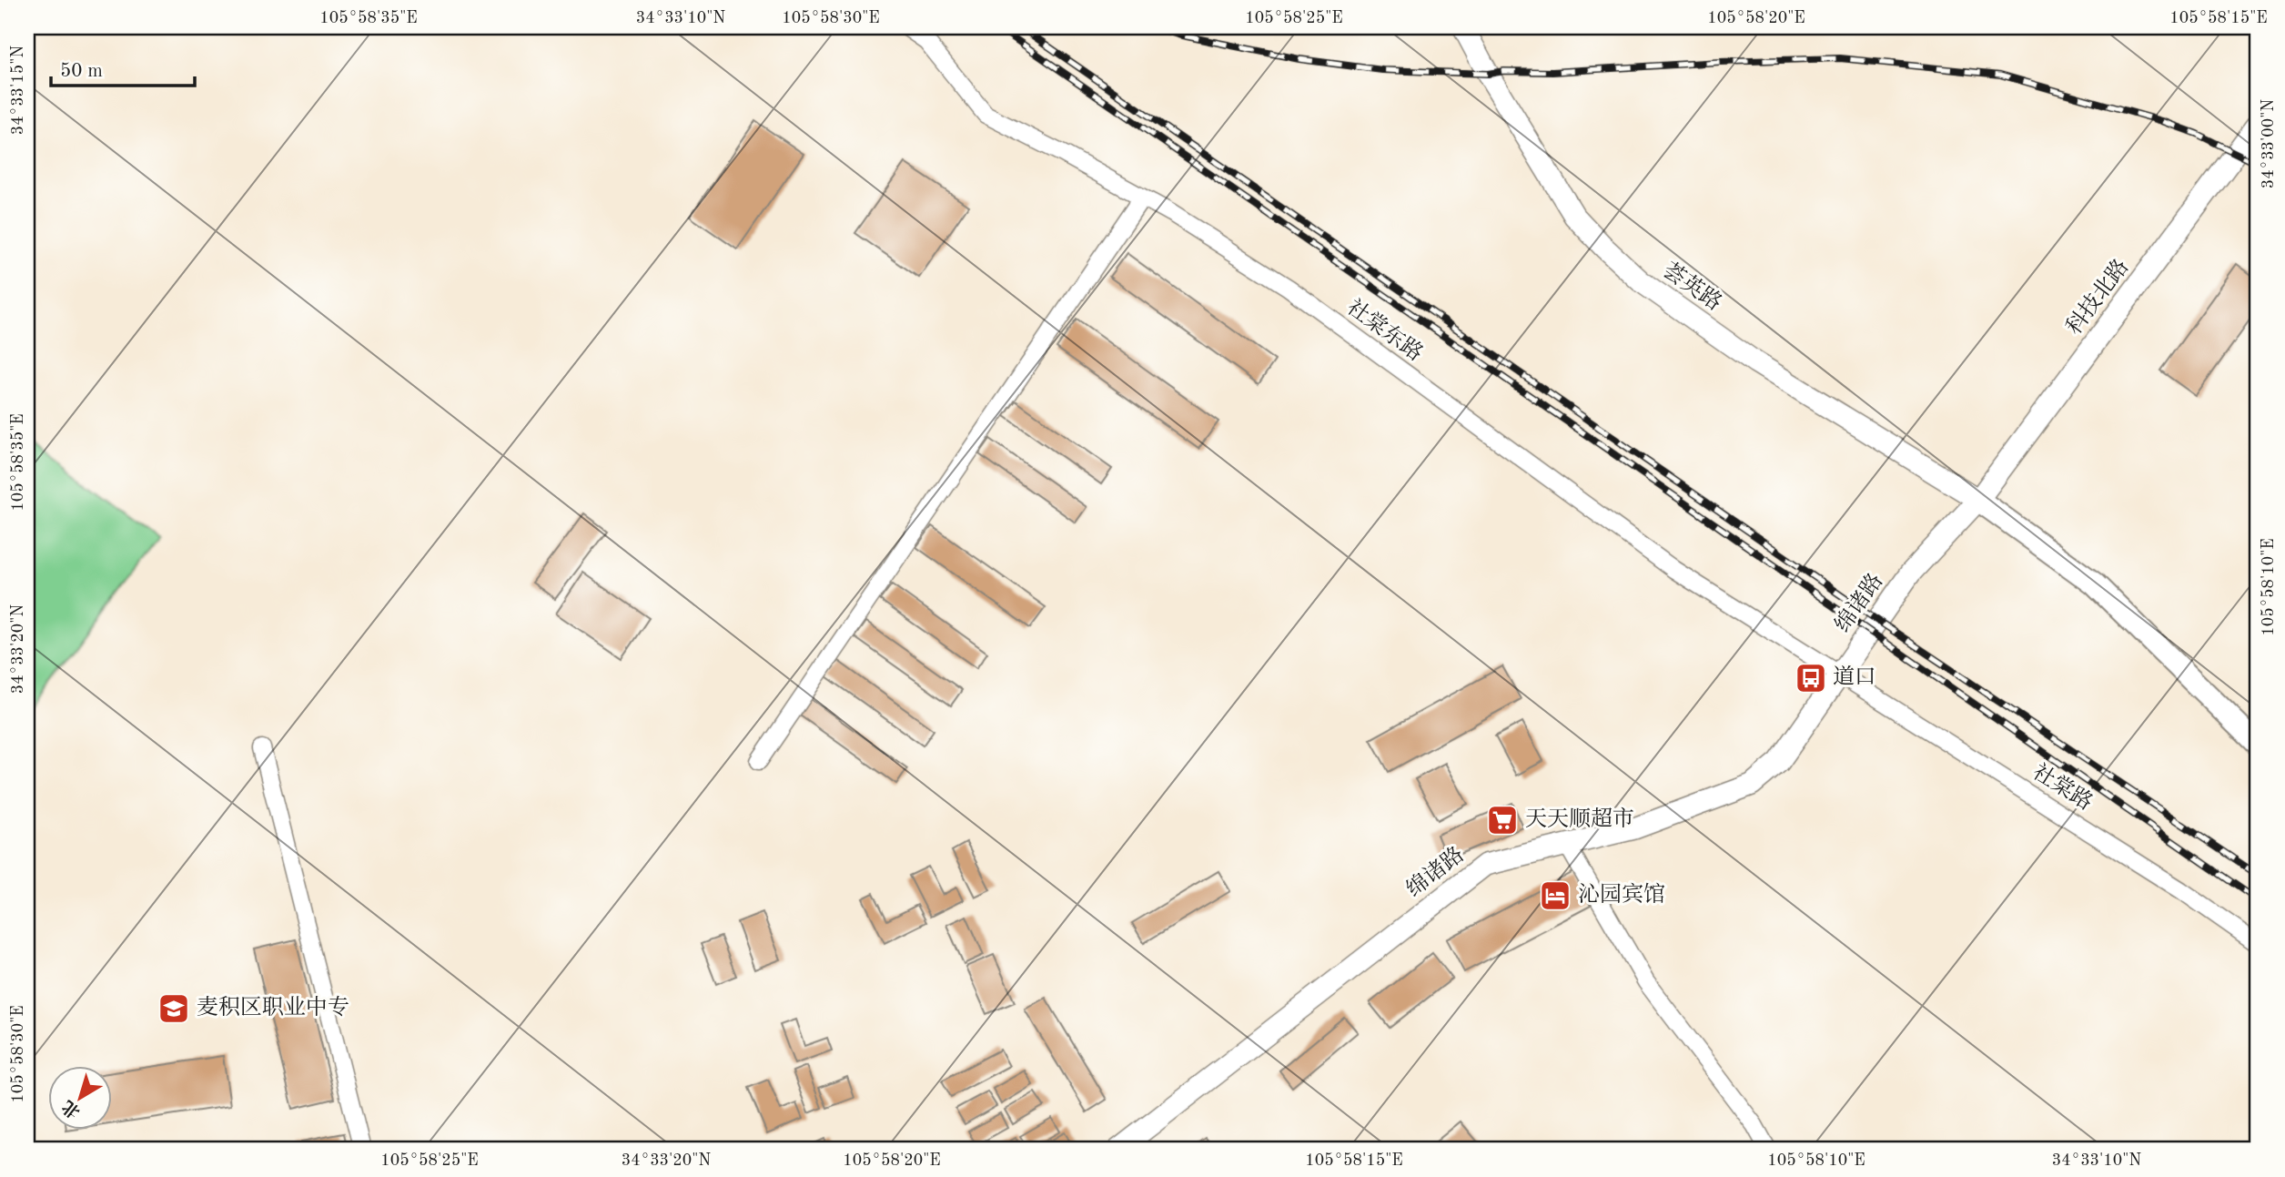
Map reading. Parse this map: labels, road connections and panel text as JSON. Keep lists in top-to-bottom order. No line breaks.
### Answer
{"streets":{"street":["荟英路","科技北路","社棠东路","绵诸路","社棠路"]},"crossings":[["荟英路","科技北路"],["荟英路","绵诸路"],["科技北路","绵诸路"],["社棠东路","绵诸路"],["社棠东路","社棠路"],["绵诸路","社棠路"]],"places":{"bus stop":["道口"],"supermarket":["天天顺超市"],"hotel":["沁园宾馆"],"school or university":["麦积区职业中专"]},"scale_bar":"50 m","north":"bottom left","coordinates":["105°58'35\"E","34°33'10\"N","105°58'30\"E","105°58'25\"E","105°58'20\"E","105°58'15\"E","34°33'15\"N","34°33'00\"N","105°58'10\"E","34°33'20\"N"]}
